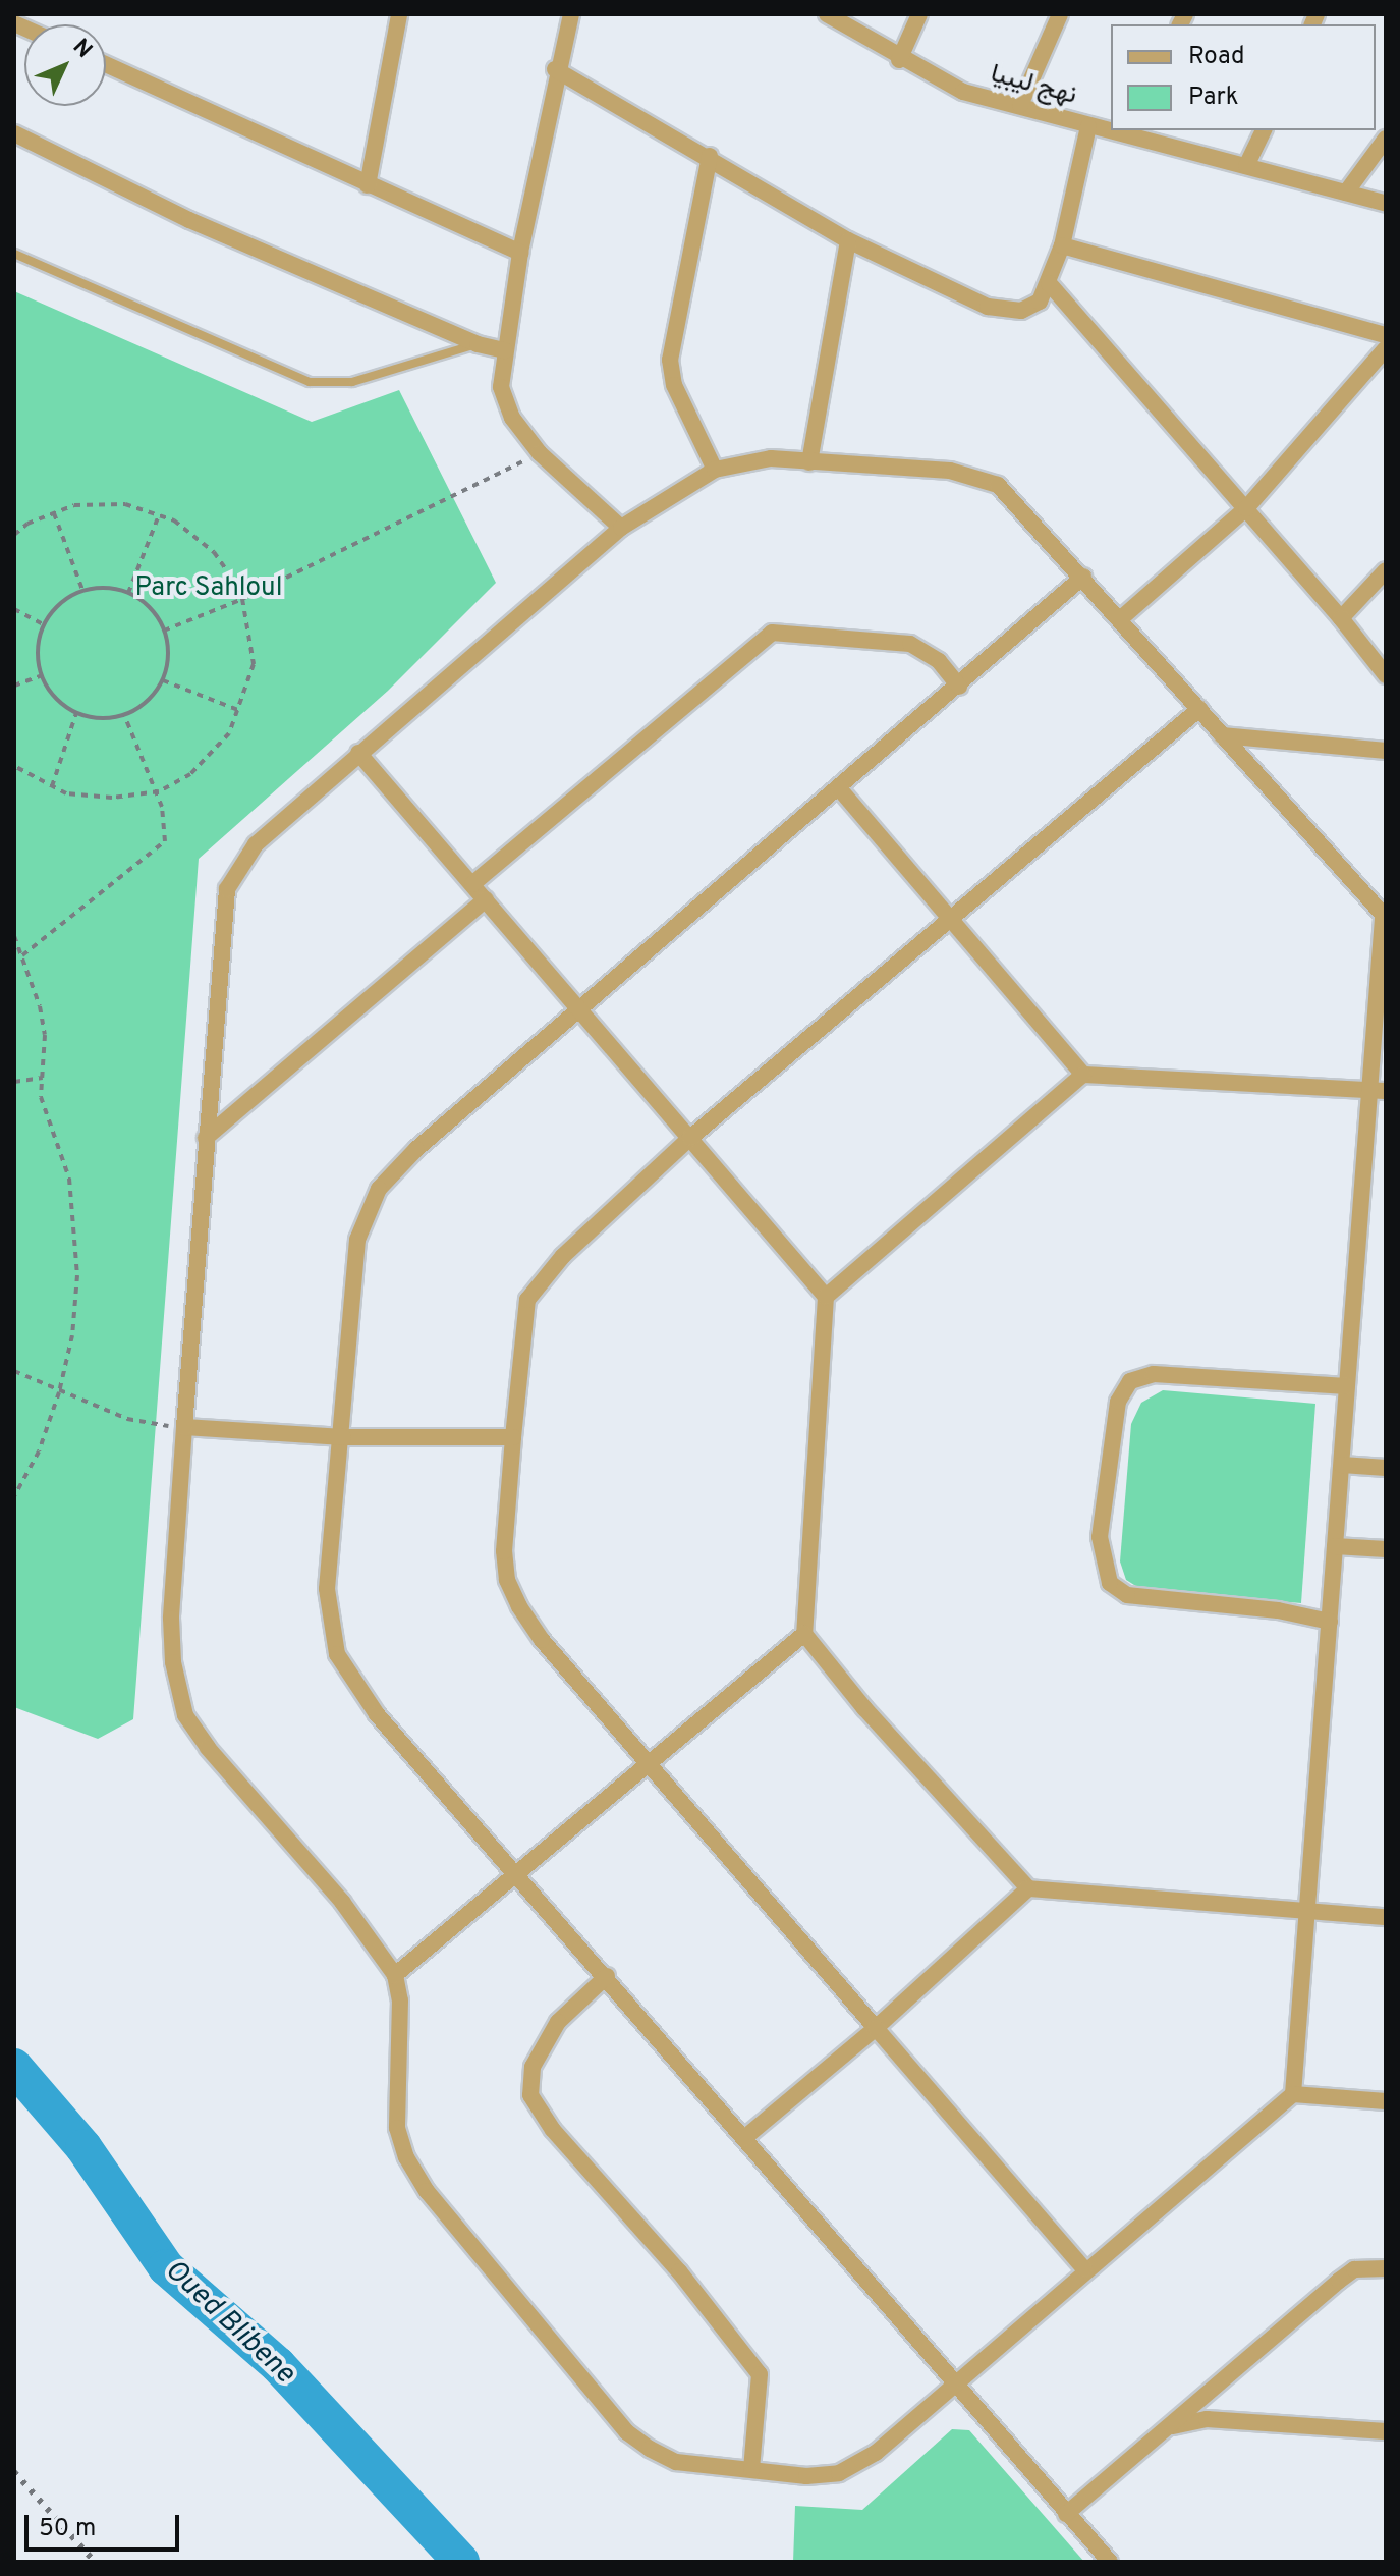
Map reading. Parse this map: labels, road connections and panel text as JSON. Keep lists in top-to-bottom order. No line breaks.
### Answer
{"streets":{"street":["نهج ليبيا"]},"water":["Oued Blibene"],"parks":["Parc Sahloul"],"legend":["Road","Park"],"scale_bar":"50 m","north":"top right"}
